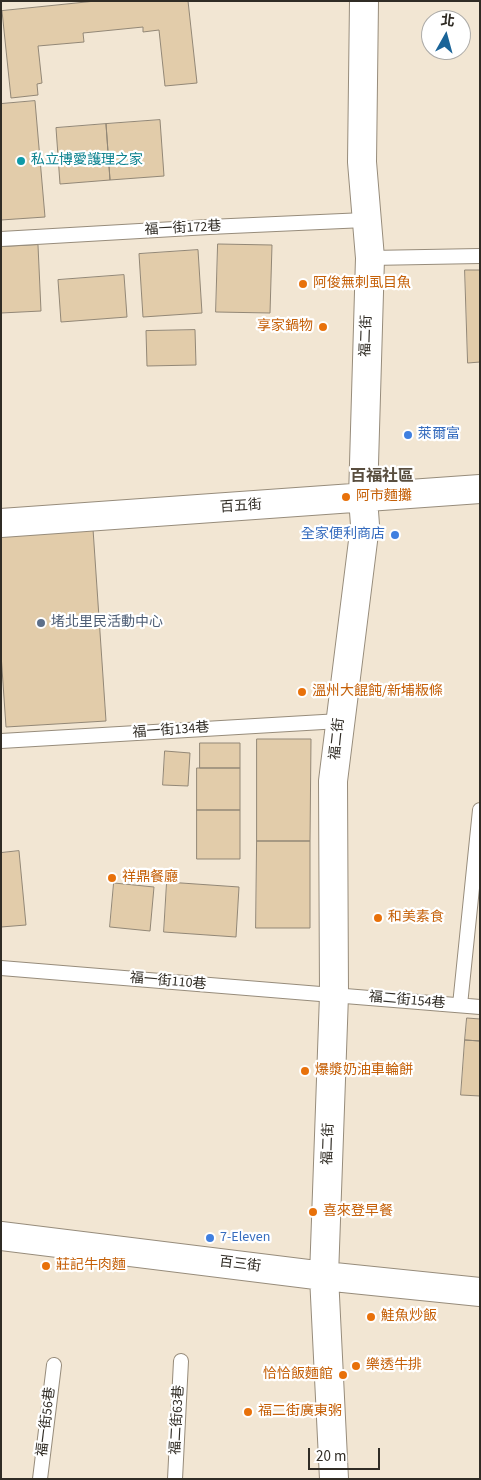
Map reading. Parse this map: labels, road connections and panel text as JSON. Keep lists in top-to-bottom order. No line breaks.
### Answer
{"streets":{"street":["福二街","百五街","百三街"],"lane":["福一街172巷","福一街134巷","福一街110巷","福二街154巷","福二街63巷","福一街56巷"]},"crossings":[["福一街172巷","福二街"],["福二街","百五街"],["福二街","福一街134巷"],["福二街","福一街110巷"],["福二街","福二街154巷"],["福二街","百三街"],["福一街110巷","福二街154巷"]],"districts":["百福社區"],"places":["私立博愛護理之家","阿俊無刺虱目魚","享家鍋物","萊爾富","阿市麵攤","全家便利商店","堵北里民活動中心","溫州大餛飩/新埔粄條","祥鼎餐廳","和美素食","爆漿奶油車輪餅","喜來登早餐","7-Eleven","莊記牛肉麵","鮭魚炒飯","樂透牛排","恰恰飯麵館","福二街廣東粥"],"scale_bar":"20 m","north":"top"}
